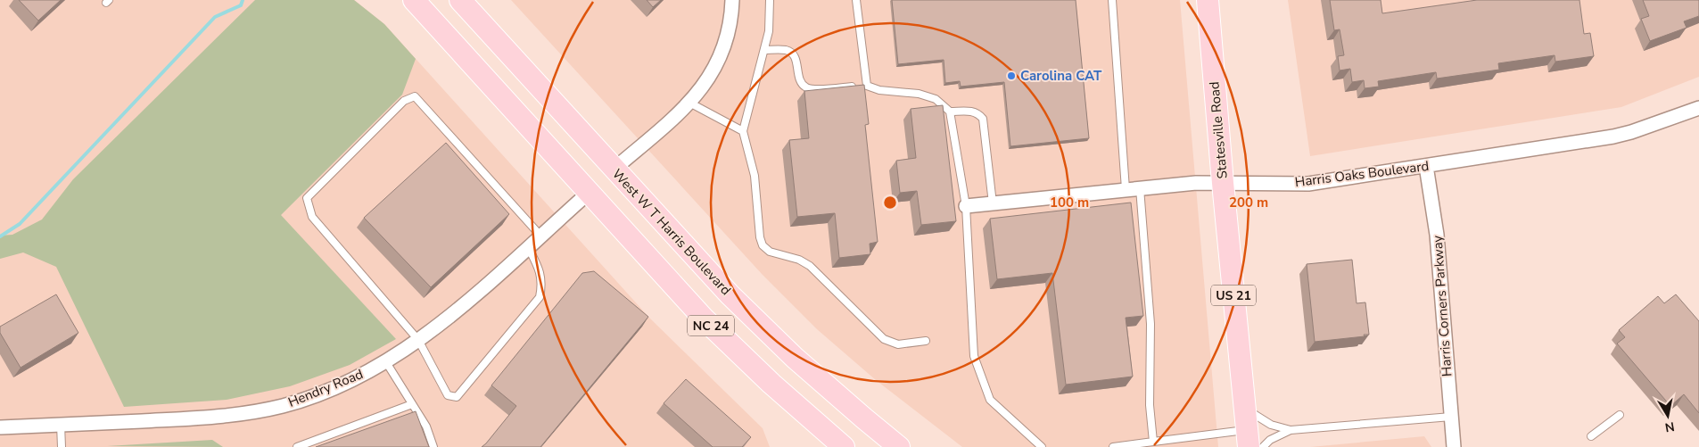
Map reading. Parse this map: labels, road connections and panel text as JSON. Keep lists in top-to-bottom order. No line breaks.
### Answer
{"streets":{"main road":["Statesville Road","West W T Harris Boulevard","US 21","NC 24"],"street":["Harris Oaks Boulevard","Harris Corners Parkway","Hendry Road"]},"crossings":[["Statesville Road","Harris Oaks Boulevard"],["Harris Oaks Boulevard","Harris Corners Parkway"],["NC 24","Hendry Road"]],"places":["Carolina CAT"],"north":"bottom","rings":["100 m","200 m"]}
